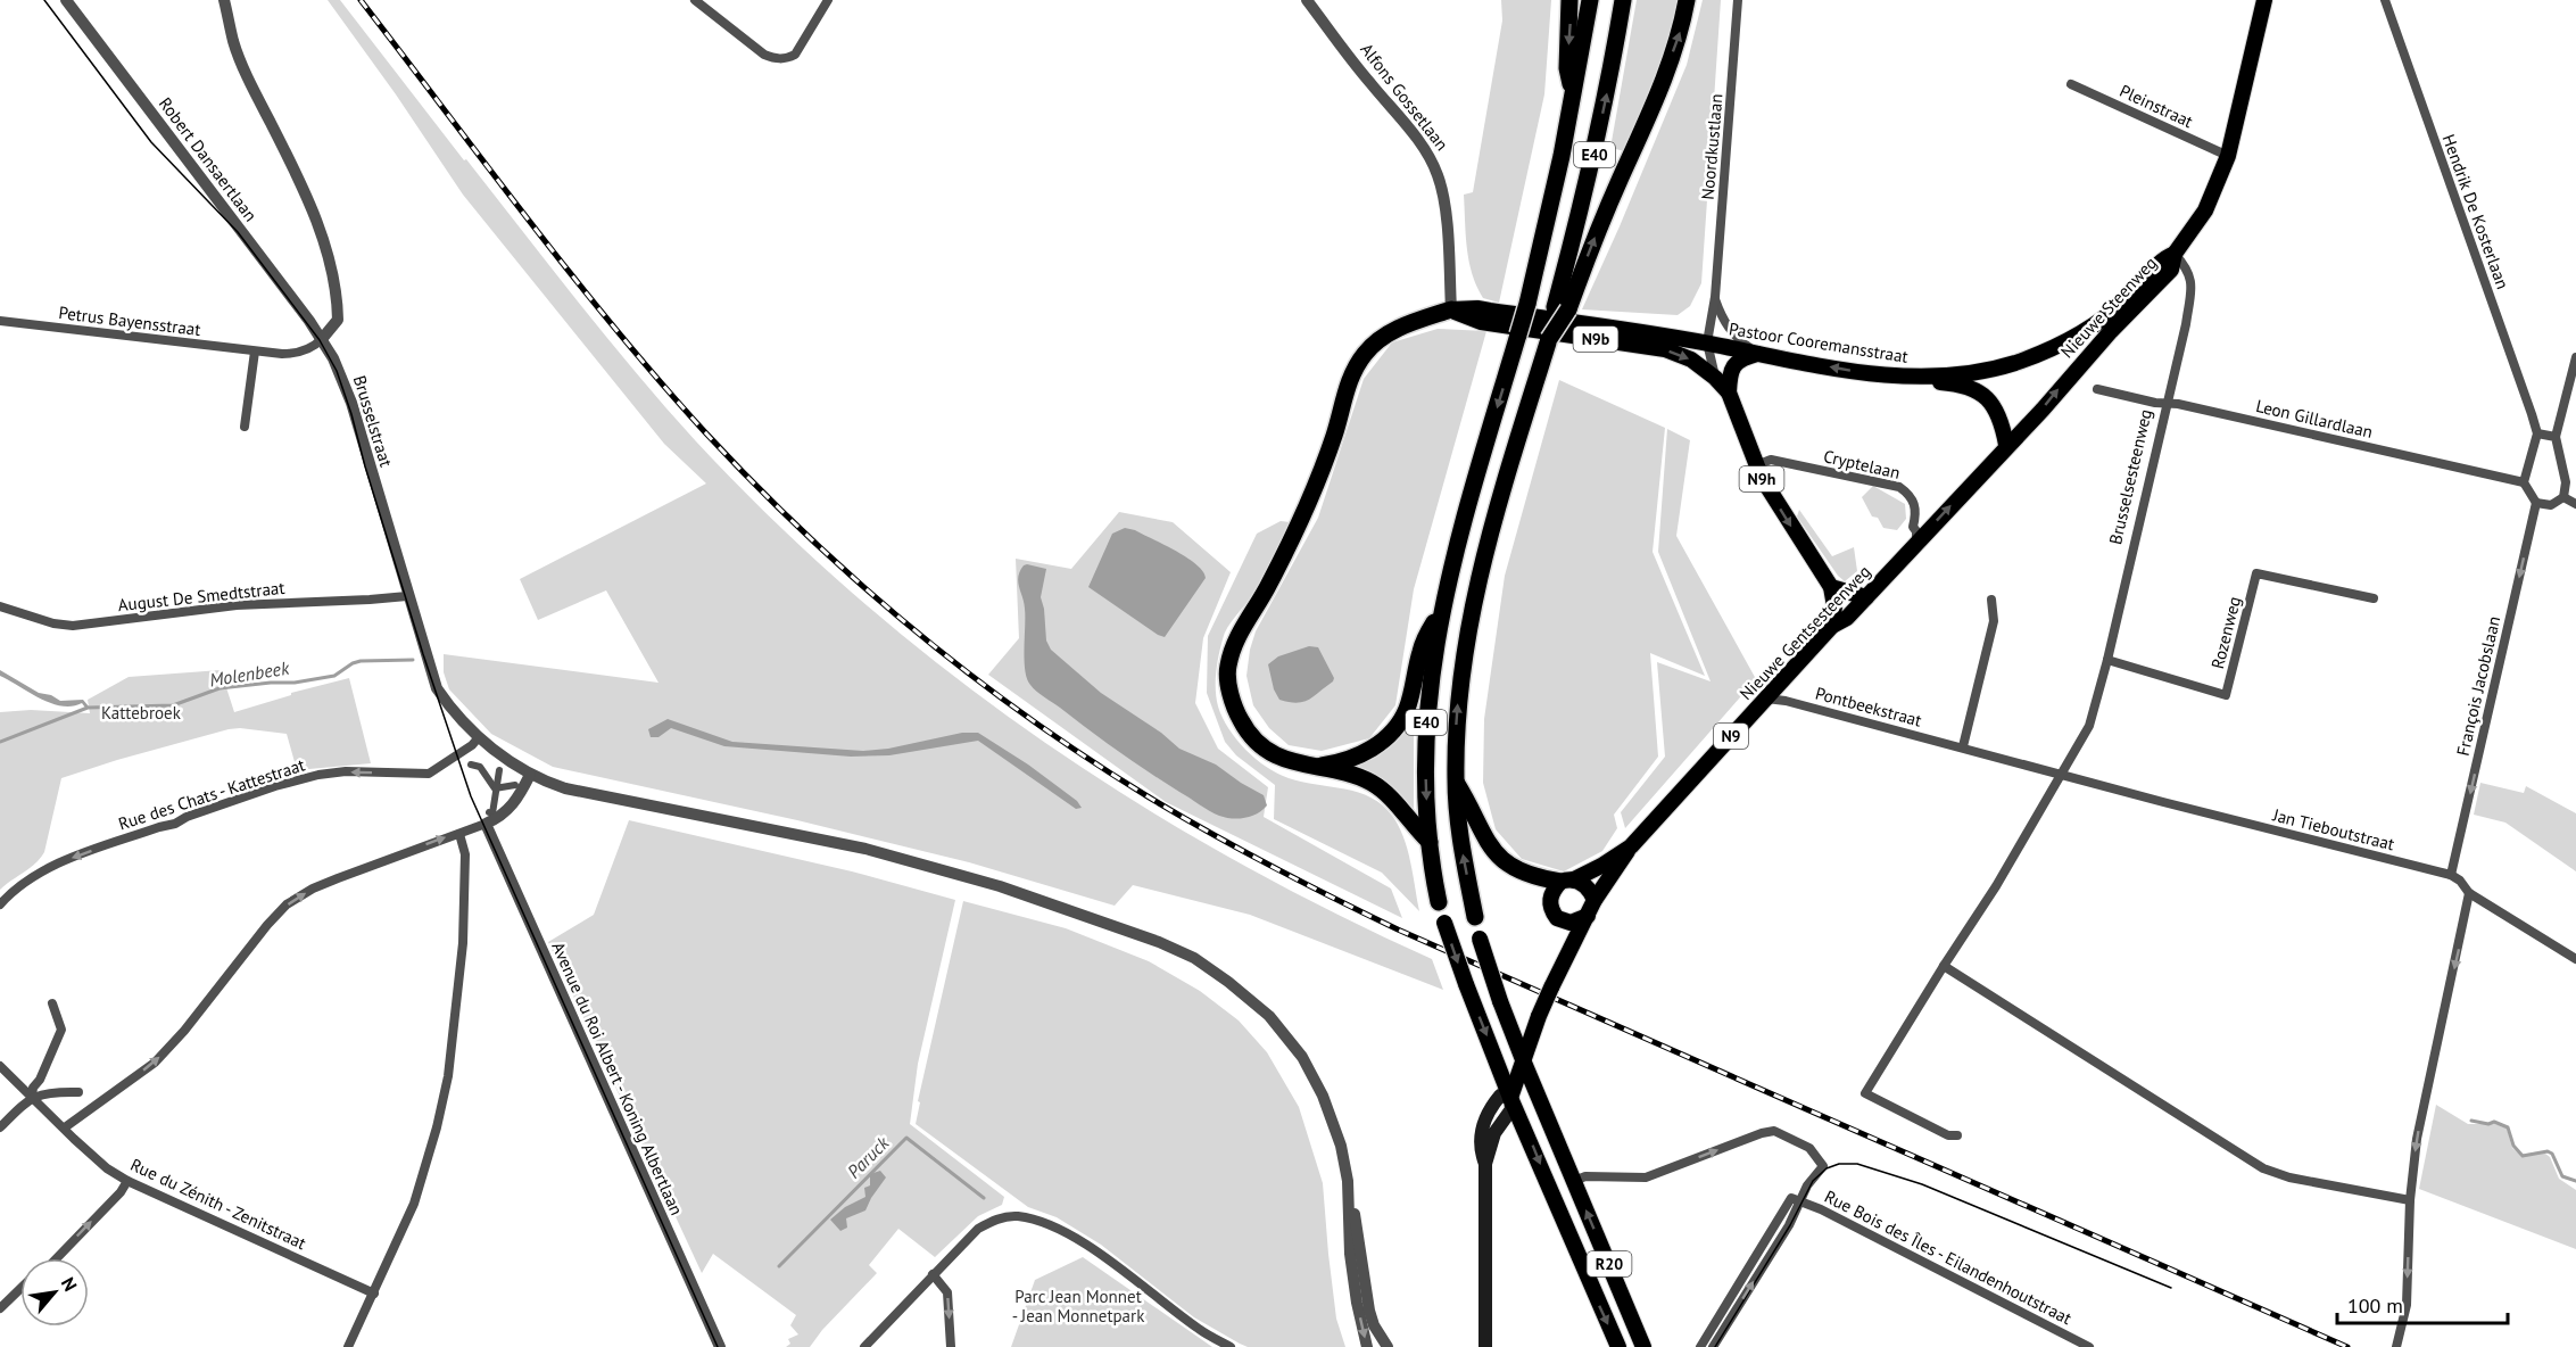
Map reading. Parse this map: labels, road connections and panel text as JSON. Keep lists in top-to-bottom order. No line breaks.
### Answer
{"streets":{"highway":["E40"],"main road":["Nieuwe Steenweg","N9b","Pastoor Cooremansstraat","N9h","Nieuwe Gentsesteenweg","N9","R20"],"street":["Alfons Gossetlaan","Pleinstraat","Noordkustlaan","Robert Dansaertlaan","Hendrik De Kosterlaan","Petrus Bayensstraat","Leon Gillardlaan","Brusselstraat","Cryptelaan","Brusselsesteenweg","August De Smedtstraat","Rozenweg","François Jacobslaan","Pontbeekstraat","Rue des Chats - Kattestraat","Jan Tieboutstraat","Avenue du Roi Albert - Koning Albertlaan","Rue du Zénith - Zenitstraat","Rue Bois des Îles - Eilandenhoutstraat"]},"crossings":[["Alfons Gossetlaan","N9b"],["Pleinstraat","N9"],["Noordkustlaan","N9b"],["Noordkustlaan","Pastoor Cooremansstraat"],["E40","R20"],["Robert Dansaertlaan","Petrus Bayensstraat"],["Robert Dansaertlaan","Brusselstraat"],["Nieuwe Steenweg","N9b"],["Nieuwe Steenweg","Pastoor Cooremansstraat"],["Nieuwe Steenweg","Brusselsesteenweg"],["Nieuwe Steenweg","Nieuwe Gentsesteenweg"],["Nieuwe Steenweg","N9"],["Petrus Bayensstraat","Brusselstraat"],["N9b","Pastoor Cooremansstraat"],["N9b","N9h"],["N9b","Nieuwe Gentsesteenweg"],["Leon Gillardlaan","Brusselsesteenweg"],["Brusselstraat","August De Smedtstraat"],["Brusselstraat","Rue des Chats - Kattestraat"],["Cryptelaan","N9h"],["Cryptelaan","Nieuwe Gentsesteenweg"],["Brusselsesteenweg","Rozenweg"],["Brusselsesteenweg","Pontbeekstraat"],["Brusselsesteenweg","N9"],["Brusselsesteenweg","Jan Tieboutstraat"],["Nieuwe Gentsesteenweg","Pontbeekstraat"],["François Jacobslaan","Jan Tieboutstraat"],["Pontbeekstraat","Jan Tieboutstraat"]],"one_way":["Pastoor Cooremansstraat","François Jacobslaan","Rue des Chats - Kattestraat"],"water":["Molenbeek","Paruck"],"parks":["Kattebroek","Parc Jean Monnet - Jean Monnetpark"],"scale_bar":"100 m","north":"top right"}
